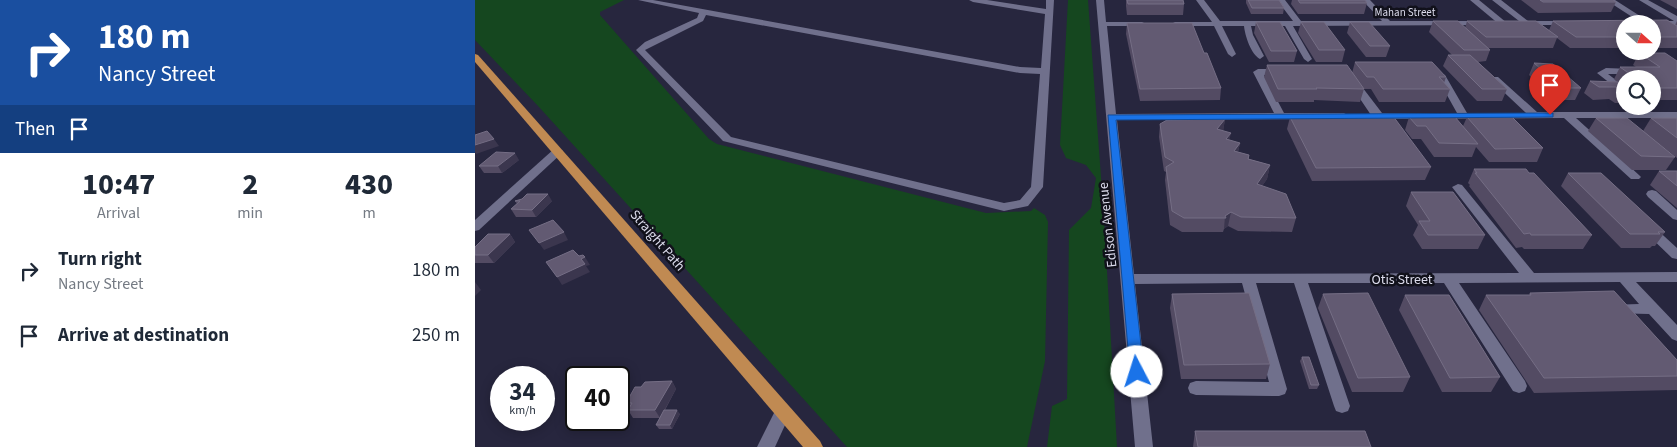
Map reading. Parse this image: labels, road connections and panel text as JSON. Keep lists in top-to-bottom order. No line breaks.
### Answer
{"streets":{"main road":["Straight Path"],"street":["Mahan Street","Edison Avenue","Otis Street"]},"crossings":[["Edison Avenue","Otis Street"]],"north":"right","page":{"turn":["180 m","Nancy Street"],"then":"Then","eta":["10:47","Arrival","2","min","430","m"],"list":[{"name":"Turn right","note":"Nancy Street","value":"180 m"},{"name":"Arrive at destination","value":"250 m"}],"speed":"34 km/h","limit":"40"}}
